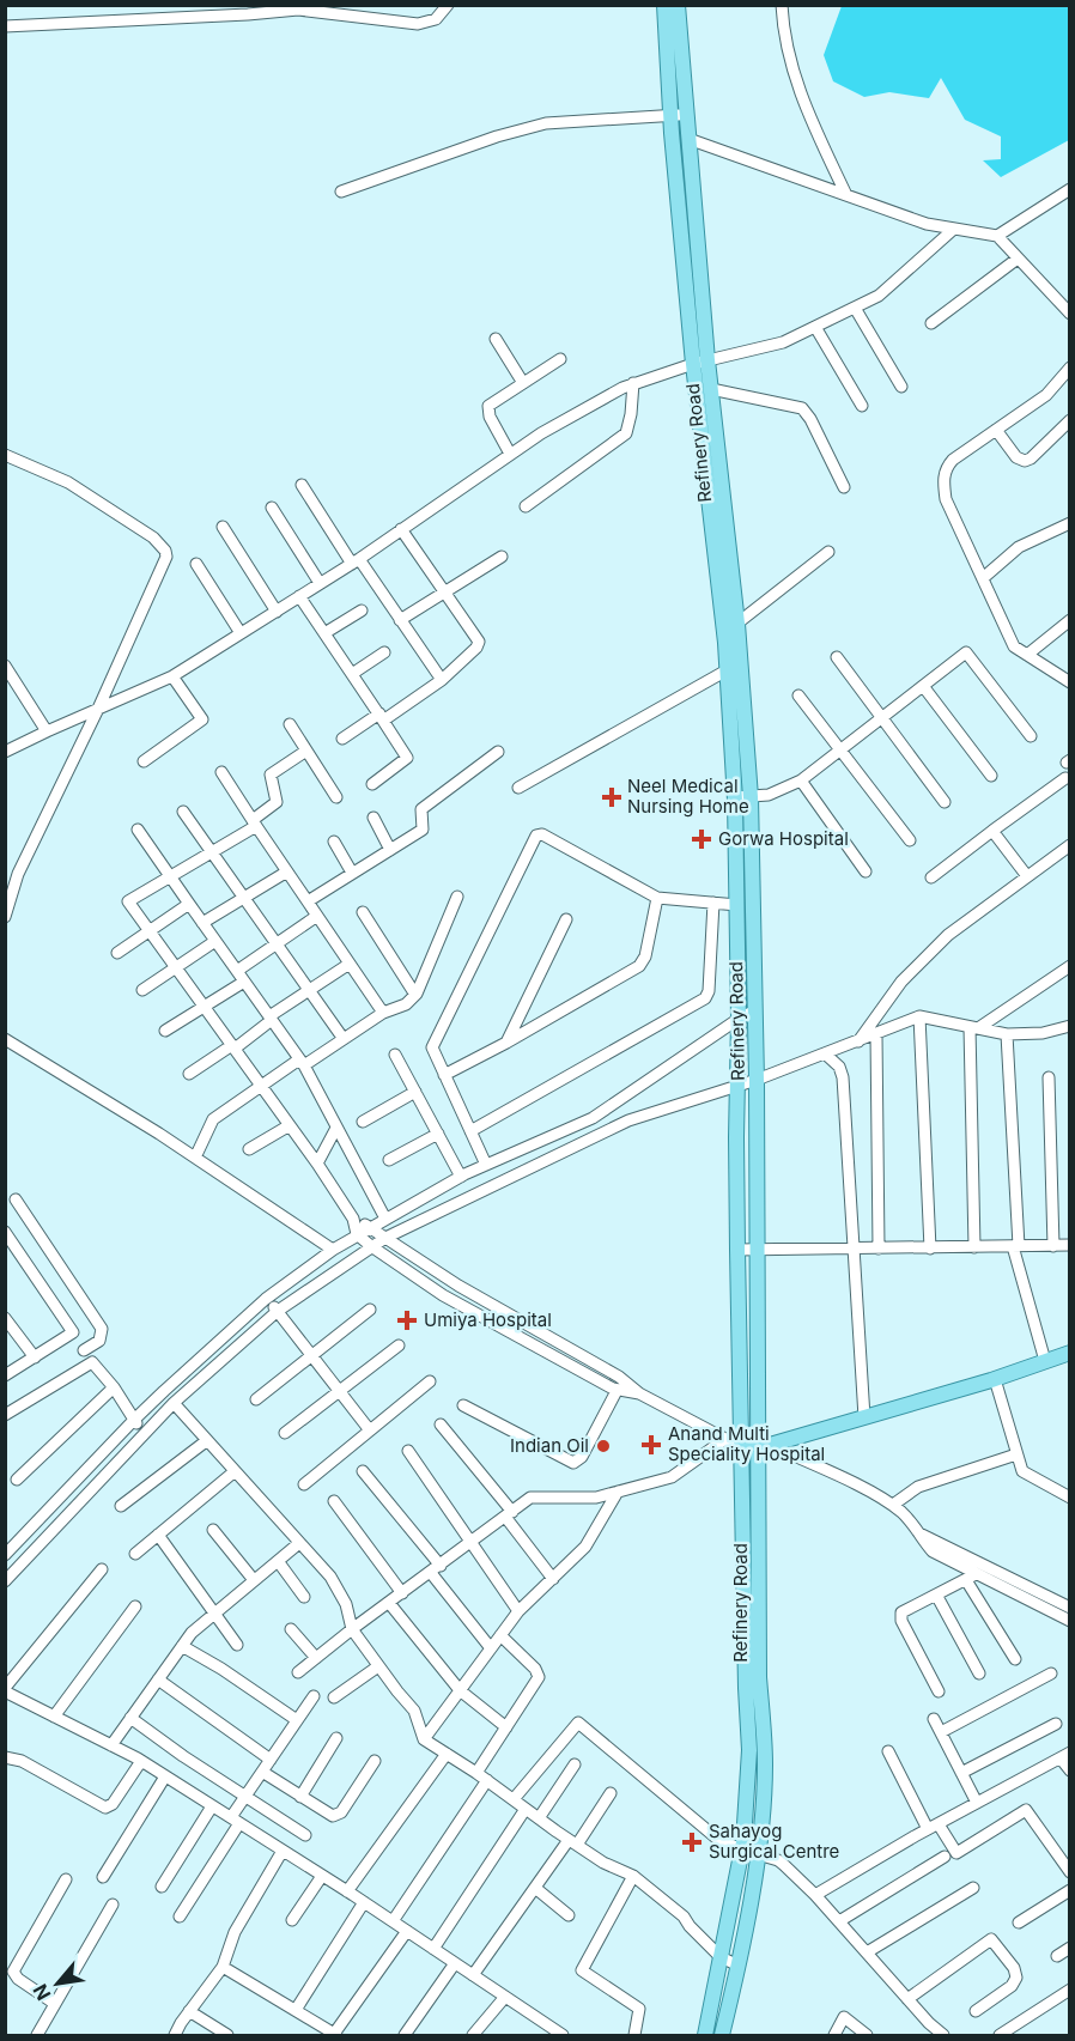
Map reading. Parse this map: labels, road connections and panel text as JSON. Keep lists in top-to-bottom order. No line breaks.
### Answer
{"streets":{"main road":["Refinery Road"]},"places":{"health":["Neel Medical Nursing Home","Gorwa Hospital","Umiya Hospital","Anand Multi Speciality Hospital","Sahayog Surgical Centre"],"other":["Indian Oil"]},"north":"bottom left"}
